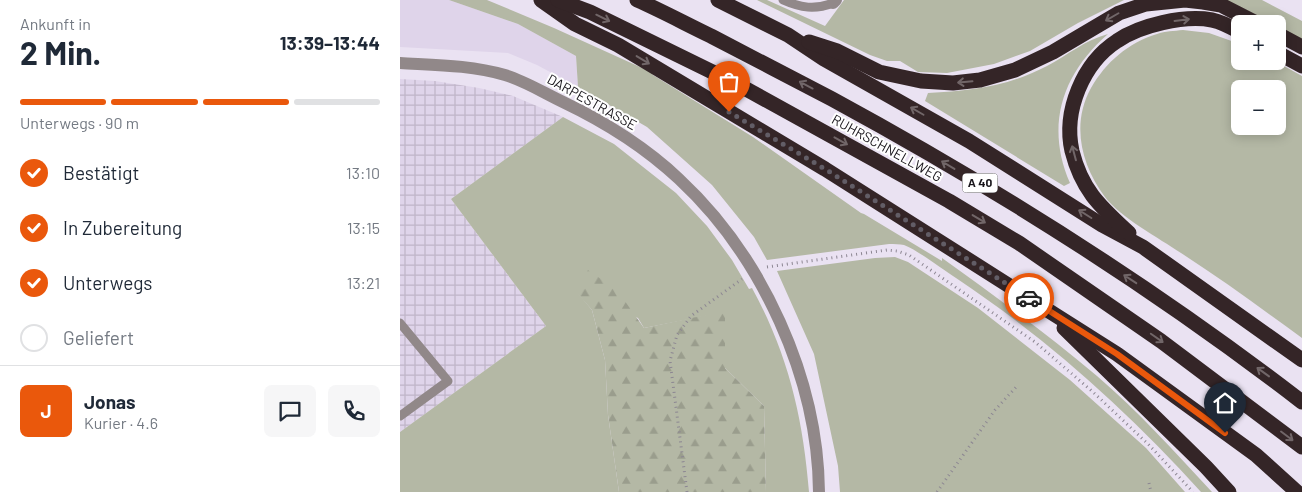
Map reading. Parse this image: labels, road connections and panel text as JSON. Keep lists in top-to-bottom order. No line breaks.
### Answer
{"streets":{"highway":["RUHRSCHNELLWEG","A 40"],"street":["DARPESTRASSE"]},"page":{"heading":["2 Min.","Ankunft in","13:39–13:44"],"panel":["Jonas","Kurier · 4.6"],"map_buttons":["+","−"],"bar":"Unterwegs · 90 m","list":[["Bestätigt","13:10"],["In Zubereitung","13:15"],["Unterwegs","13:21"],"Geliefert"],"round":"J"}}
